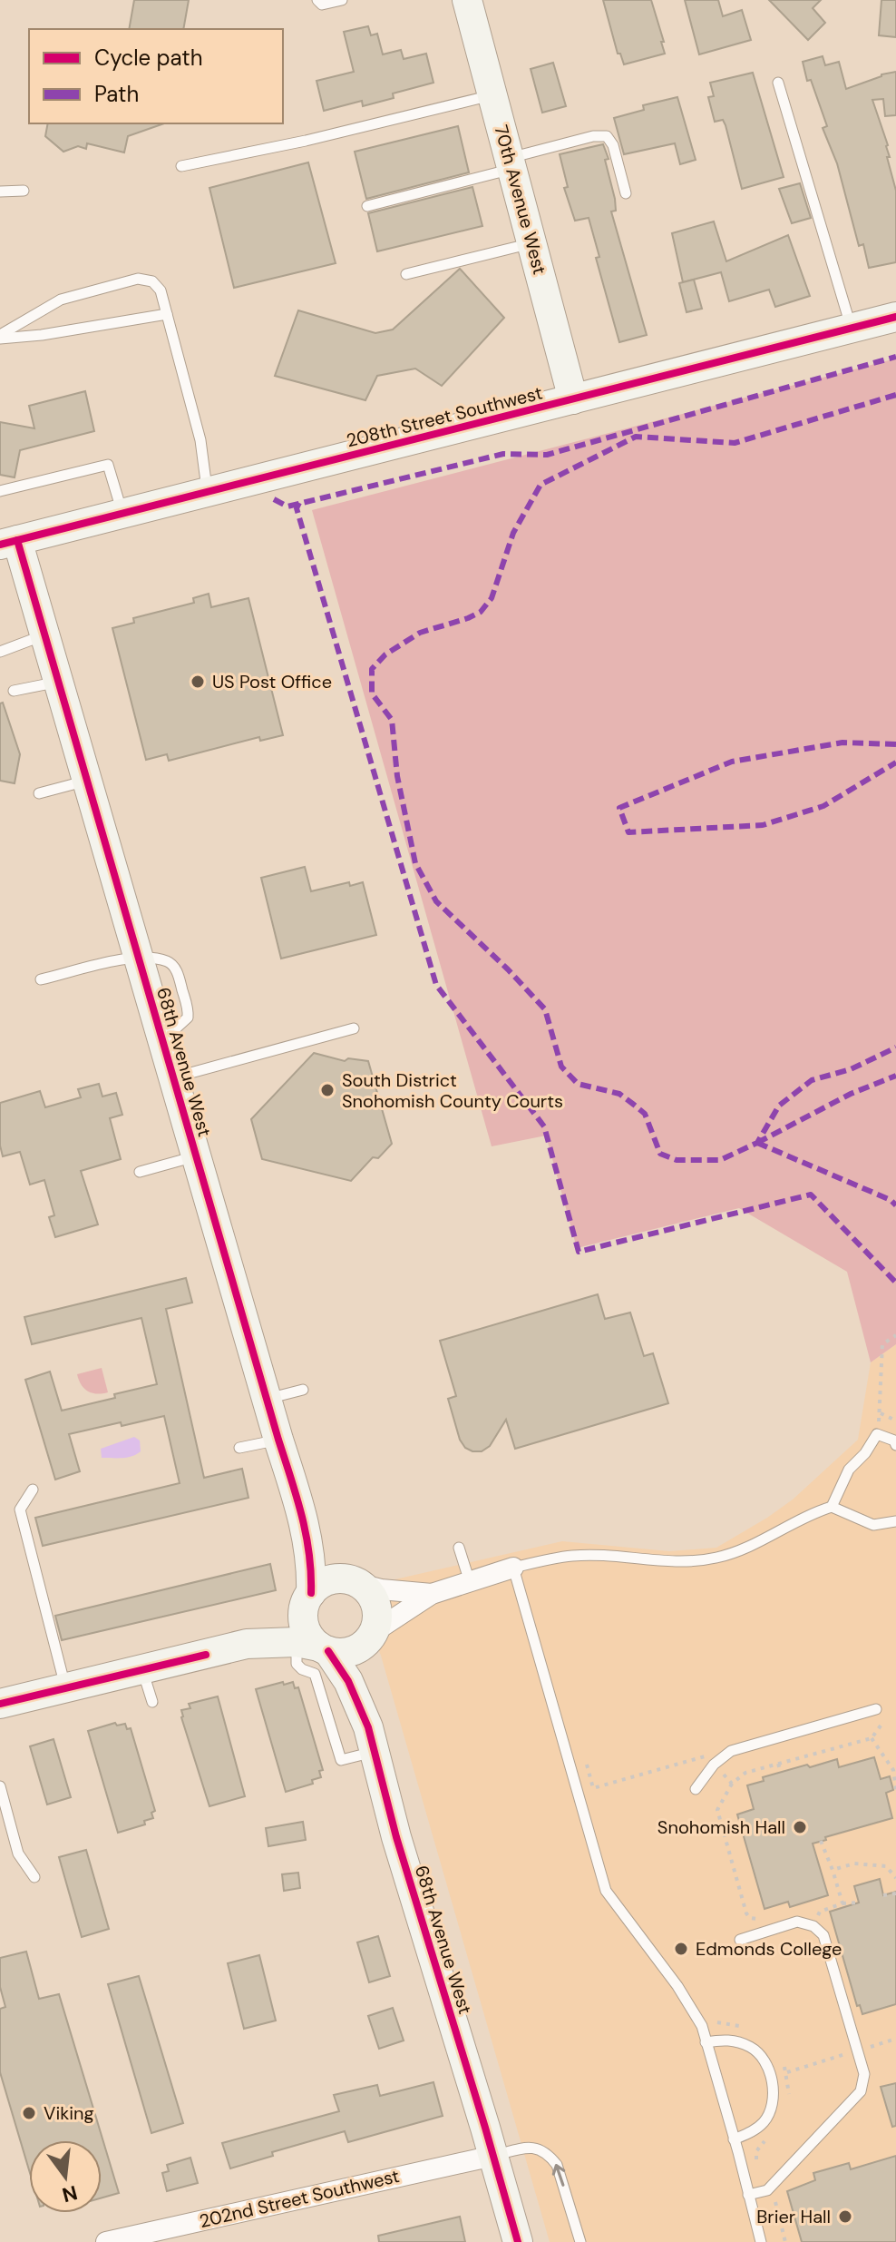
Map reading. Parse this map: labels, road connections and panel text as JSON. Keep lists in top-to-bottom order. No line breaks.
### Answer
{"streets":{"street":["70th Avenue West","208th Street Southwest","68th Avenue West","202nd Street Southwest"]},"crossings":[["70th Avenue West","208th Street Southwest"],["208th Street Southwest","68th Avenue West"],["68th Avenue West","202nd Street Southwest"]],"places":["US Post Office","South District Snohomish County Courts","Snohomish Hall","Edmonds College","Viking","Brier Hall"],"legend":["Cycle path","Path"],"north":"bottom"}
